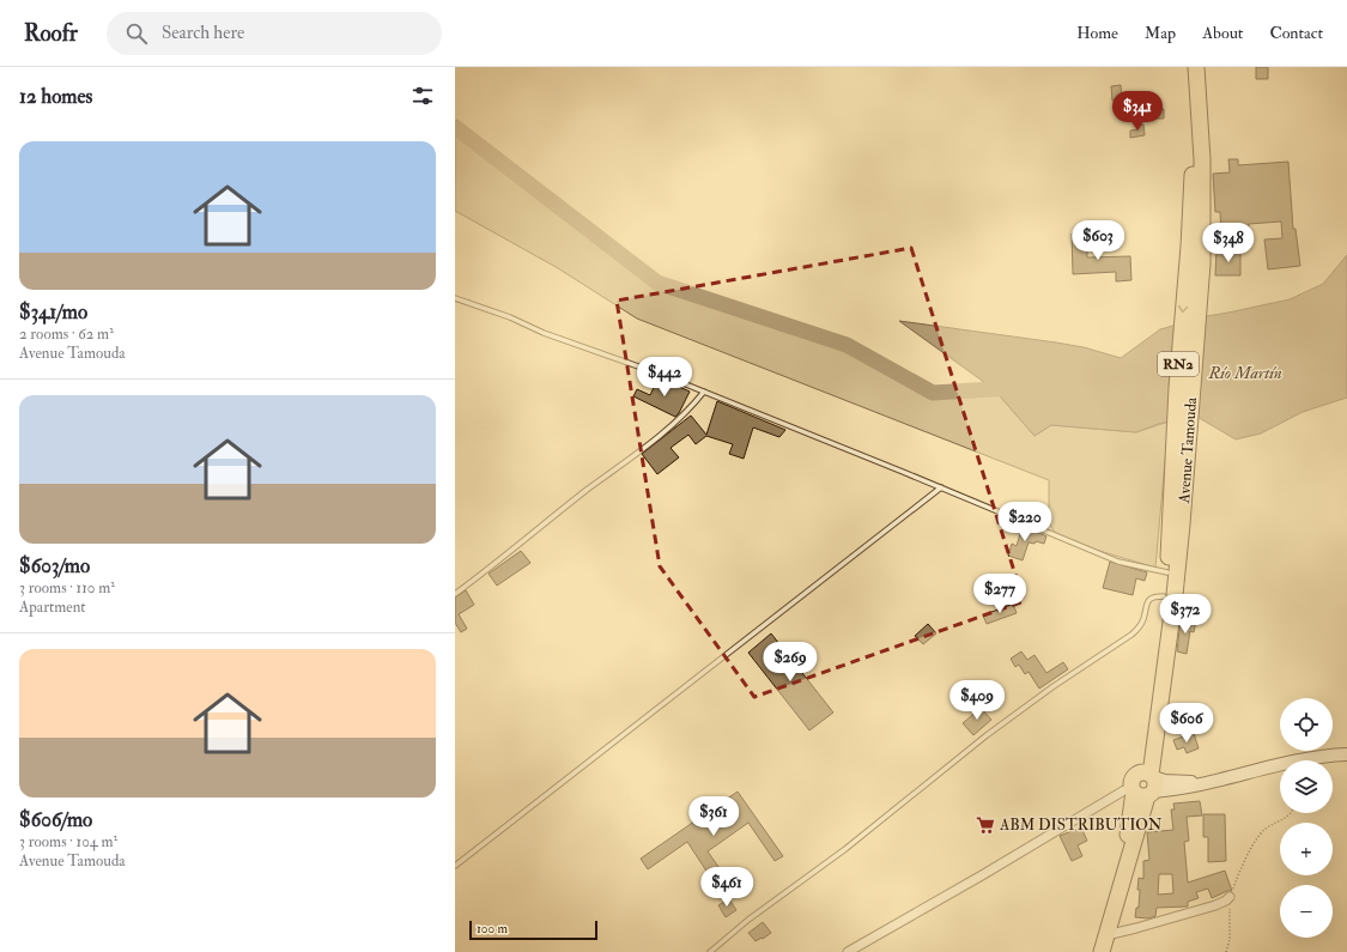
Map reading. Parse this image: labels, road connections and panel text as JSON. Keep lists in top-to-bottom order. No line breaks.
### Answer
{"streets":{"highway":["RN2","Avenue Tamouda"]},"water":["Río Martín"],"places":{"supermarket":["ABM DISTRIBUTION"]},"scale_bar":"100 m","page":{"header":"Roofr","search":"Search here","nav":["Home","Map","About","Contact"],"heading":"12 homes","price":["$341","$603","$348","$442","$220","$277","$372","$269","$409","$606","$361","$461"],"list":[{"name":"$341/mo","note":"2 rooms · 62 m² · Avenue Tamouda"},{"name":"$603/mo","note":"3 rooms · 110 m² · Apartment"},{"name":"$606/mo","note":"3 rooms · 104 m² · Avenue Tamouda"}],"map_buttons":["+","−"],"scale":"100 m"}}
